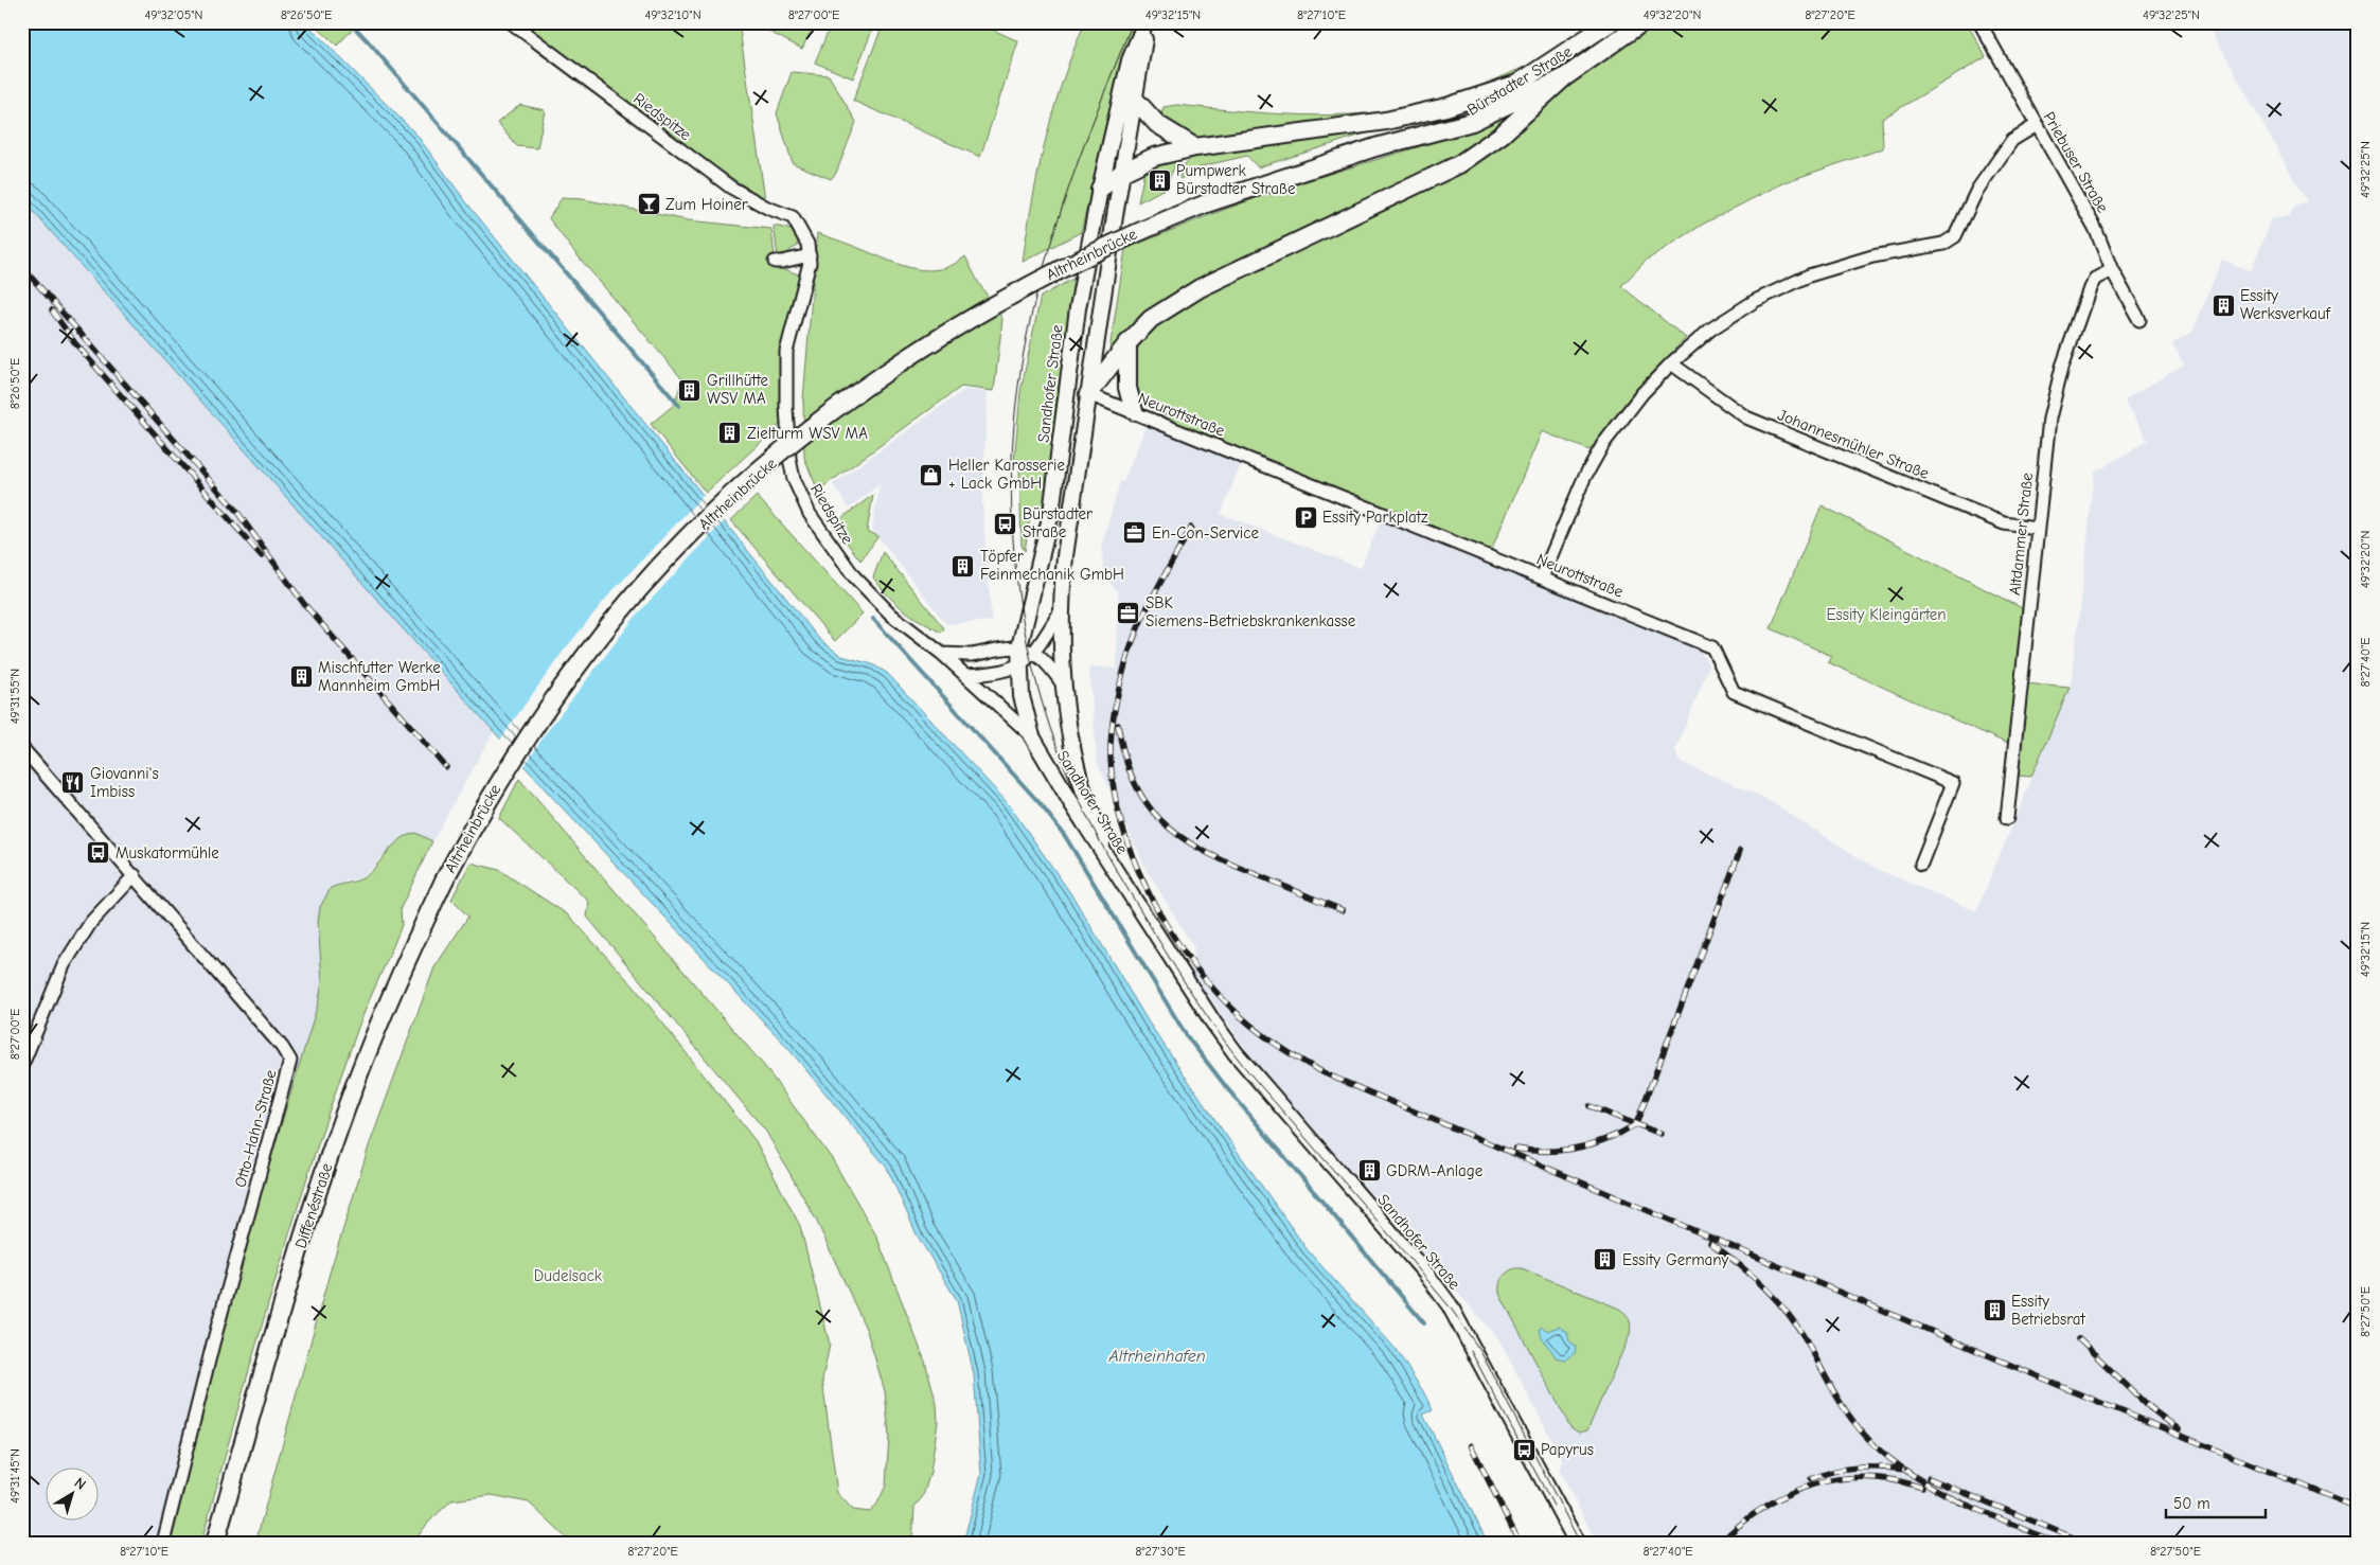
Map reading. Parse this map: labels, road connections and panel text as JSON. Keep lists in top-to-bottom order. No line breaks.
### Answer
{"streets":{"main road":["Bürstadter Straße","Altrheinbrücke","Diffenéstraße"],"street":["Riedspitze","Priebuser Straße","Sandhofer Straße","Neurottstraße","Johannesmühler Straße","Altdammer Straße","Otto-Hahn-Straße"]},"crossings":[["Bürstadter Straße","Altrheinbrücke"],["Riedspitze","Sandhofer Straße"],["Priebuser Straße","Altdammer Straße"],["Altrheinbrücke","Diffenéstraße"],["Sandhofer Straße","Neurottstraße"],["Johannesmühler Straße","Altdammer Straße"]],"water":["Altrheinhafen"],"parks":["Essity Kleingärten","Dudelsack"],"places":{"building":["Pumpwerk Bürstadter Straße","Essity Werksverkauf","Grillhütte WSV MA","Zielturm WSV MA","Töpfer Feinmechanik GmbH","Mischfutter Werke Mannheim GmbH","GDRM-Anlage","Essity Germany","Essity Betriebsrat"],"bar":["Zum Hoiner"],"shop":["Heller Karosserie + Lack GmbH"],"parking":["Essity Parkplatz"],"bus stop":["Bürstadter Straße","Muskatormühle","Papyrus"],"office":["En-Con-Service","SBK Siemens-Betriebskrankenkasse"],"restaurant":["Giovanni's Imbiss"]},"scale_bar":"50 m","north":"top right","coordinates":["49°32'05\"N","8°26'50\"E","49°32'10\"N","8°27'00\"E","49°32'15\"N","8°27'10\"E","49°32'20\"N","8°27'20\"E","49°32'25\"N","8°27'40\"E","49°31'55\"N","8°27'50\"E","49°31'45\"N","8°27'30\"E"]}
